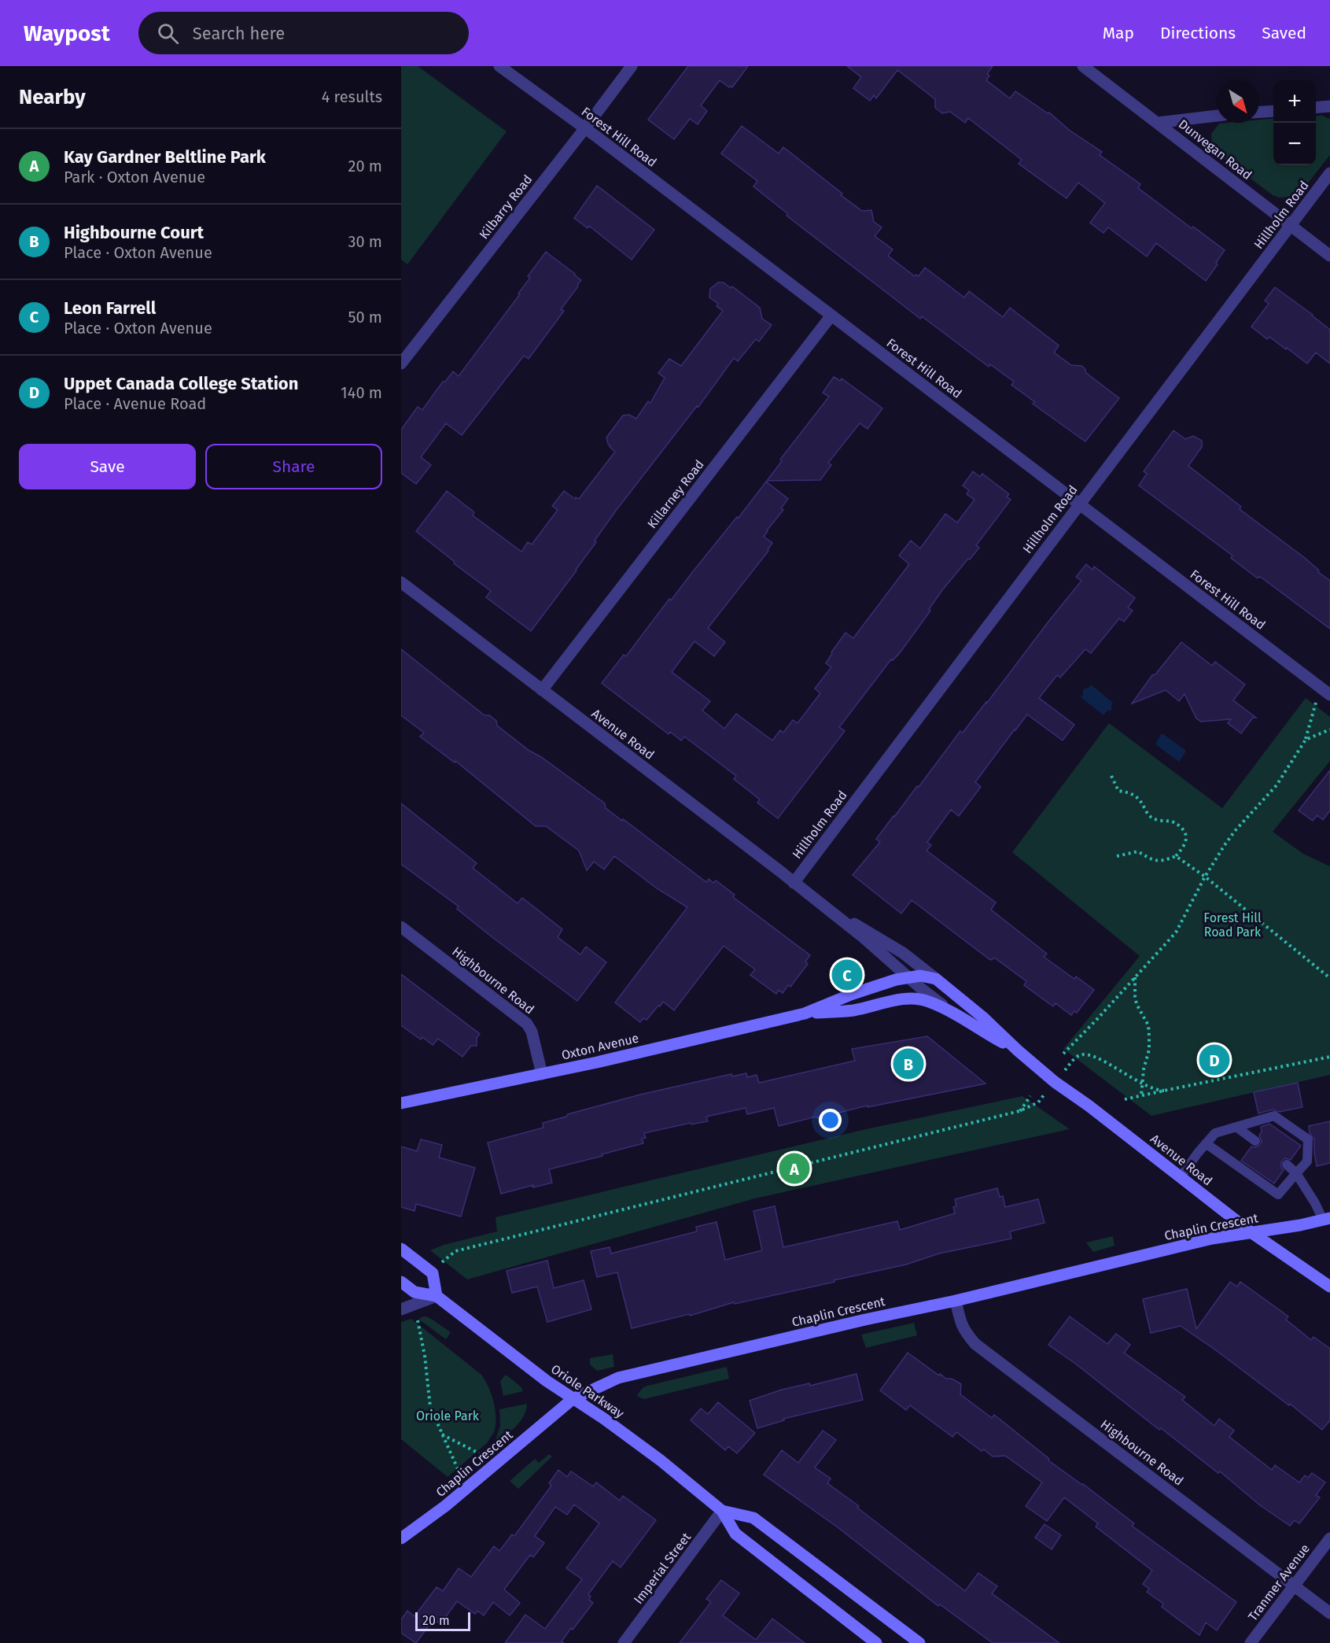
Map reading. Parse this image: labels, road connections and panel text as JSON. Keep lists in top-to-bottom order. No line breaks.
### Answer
{"streets":{"street":["Forest Hill Road","Dunvegan Road","Kilbarry Road","Hillholm Road","Killarney Road","Avenue Road","Highbourne Road","Oxton Avenue","Chaplin Crescent","Oriole Parkway","Imperial Street","Tranmer Avenue"]},"crossings":[["Forest Hill Road","Kilbarry Road"],["Forest Hill Road","Hillholm Road"],["Forest Hill Road","Killarney Road"],["Dunvegan Road","Hillholm Road"],["Hillholm Road","Avenue Road"],["Killarney Road","Avenue Road"],["Avenue Road","Oxton Avenue"],["Avenue Road","Chaplin Crescent"],["Highbourne Road","Oxton Avenue"],["Highbourne Road","Chaplin Crescent"],["Highbourne Road","Tranmer Avenue"],["Chaplin Crescent","Oriole Parkway"],["Oriole Parkway","Imperial Street"]],"parks":["Forest Hill Road Park","Oriole Park"],"scale_bar":"20 m","north":"bottom right","page":{"header":"Waypost","search":"Search here","nav":["Map","Directions","Saved"],"heading":["Nearby","4 results"],"map_buttons":["+","−"],"list":[{"mark":"A","name":"Kay Gardner Beltline Park","note":"Park · Oxton Avenue","value":"20 m"},{"mark":"B","name":"Highbourne Court","note":"Place · Oxton Avenue","value":"30 m"},{"mark":"C","name":"Leon Farrell","note":"Place · Oxton Avenue","value":"50 m"},{"mark":"D","name":"Uppet Canada College Station","note":"Place · Avenue Road","value":"140 m"}],"buttons":["Save","Share"],"pins":["C","D","B","A"],"scale":"20 m"}}
